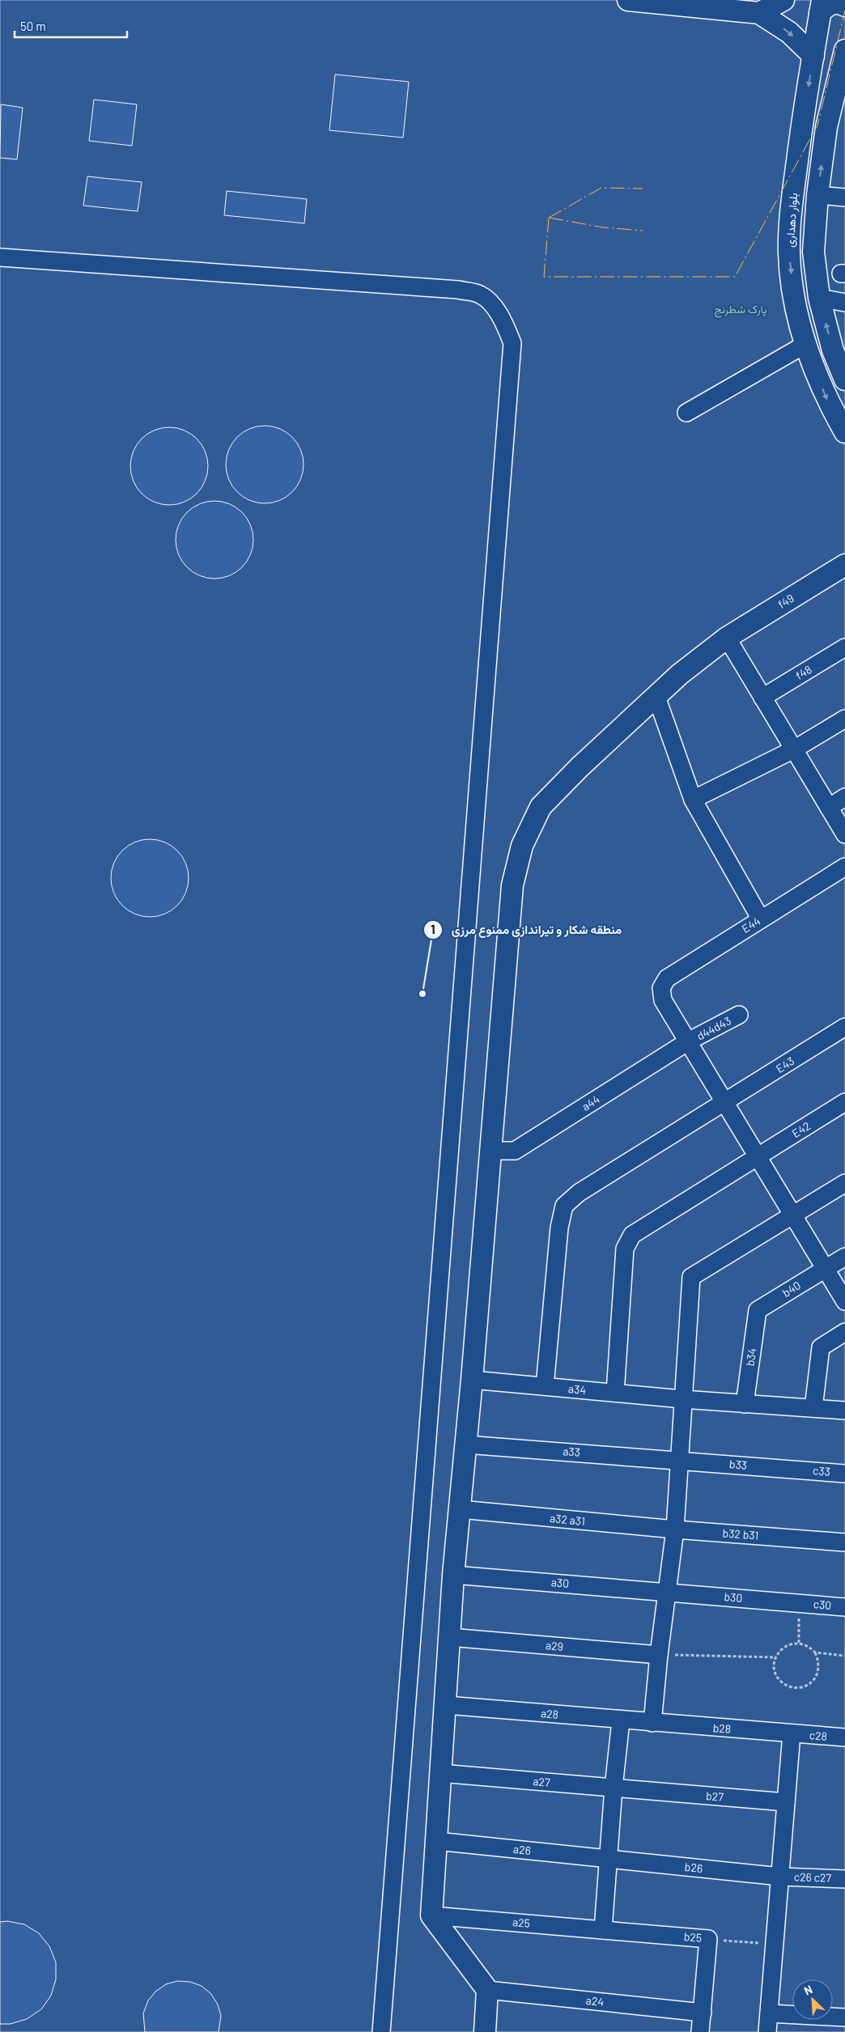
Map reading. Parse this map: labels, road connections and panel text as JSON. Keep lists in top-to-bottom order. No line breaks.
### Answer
{"streets":{"main road":["بلوار دهداری","f49"],"street":["f48","E44","d44d43","E43","a44","E42","b40","b34","a34","a33","b33","c33","a32 a31","b32 b31","a30","b30","c30","a29","a28","b28","c28","a27","b27","a26","b26","c26 c27","a25","b25","a24"]},"crossings":[["f49","a44"],["f49","a34"],["f49","a33"],["f49","a32 a31"],["f49","a30"],["f49","a29"],["f49","a28"],["f49","a27"],["f49","a26"],["f49","a25"],["E44","d44d43"],["E44","a44"],["d44d43","a44"],["E43","a34"],["E42","a34"],["b40","b34"],["a33","b33"],["b33","c33"],["a32 a31","b32 b31"],["a30","b30"],["b30","c30"],["a28","b28"],["b28","c28"],["a27","b27"],["a26","b26"],["b26","c26 c27"],["a25","b25"]],"parks":["پارک شطرنج"],"places":["منطقه شکار و تیراندازی ممنوع مرزی"],"scale_bar":"50 m","north":"top left"}
